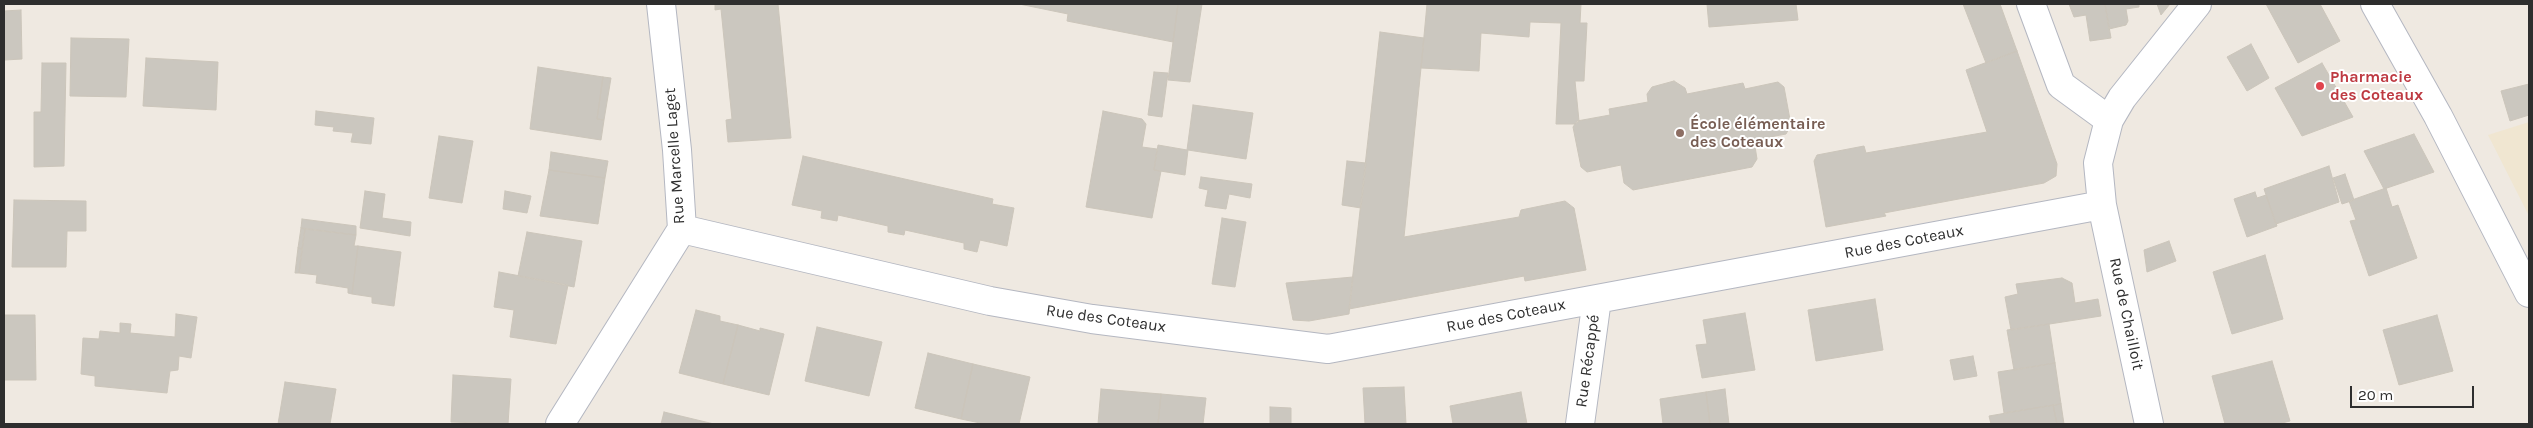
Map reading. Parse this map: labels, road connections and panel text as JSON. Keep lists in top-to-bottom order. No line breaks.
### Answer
{"streets":{"street":["Rue Marcelle Laget","Rue des Coteaux","Rue de Chailloit","Rue Récappé"]},"crossings":[["Rue Marcelle Laget","Rue des Coteaux"],["Rue des Coteaux","Rue de Chailloit"],["Rue des Coteaux","Rue Récappé"]],"places":["Pharmacie des Coteaux","École élémentaire des Coteaux"],"scale_bar":"20 m"}
